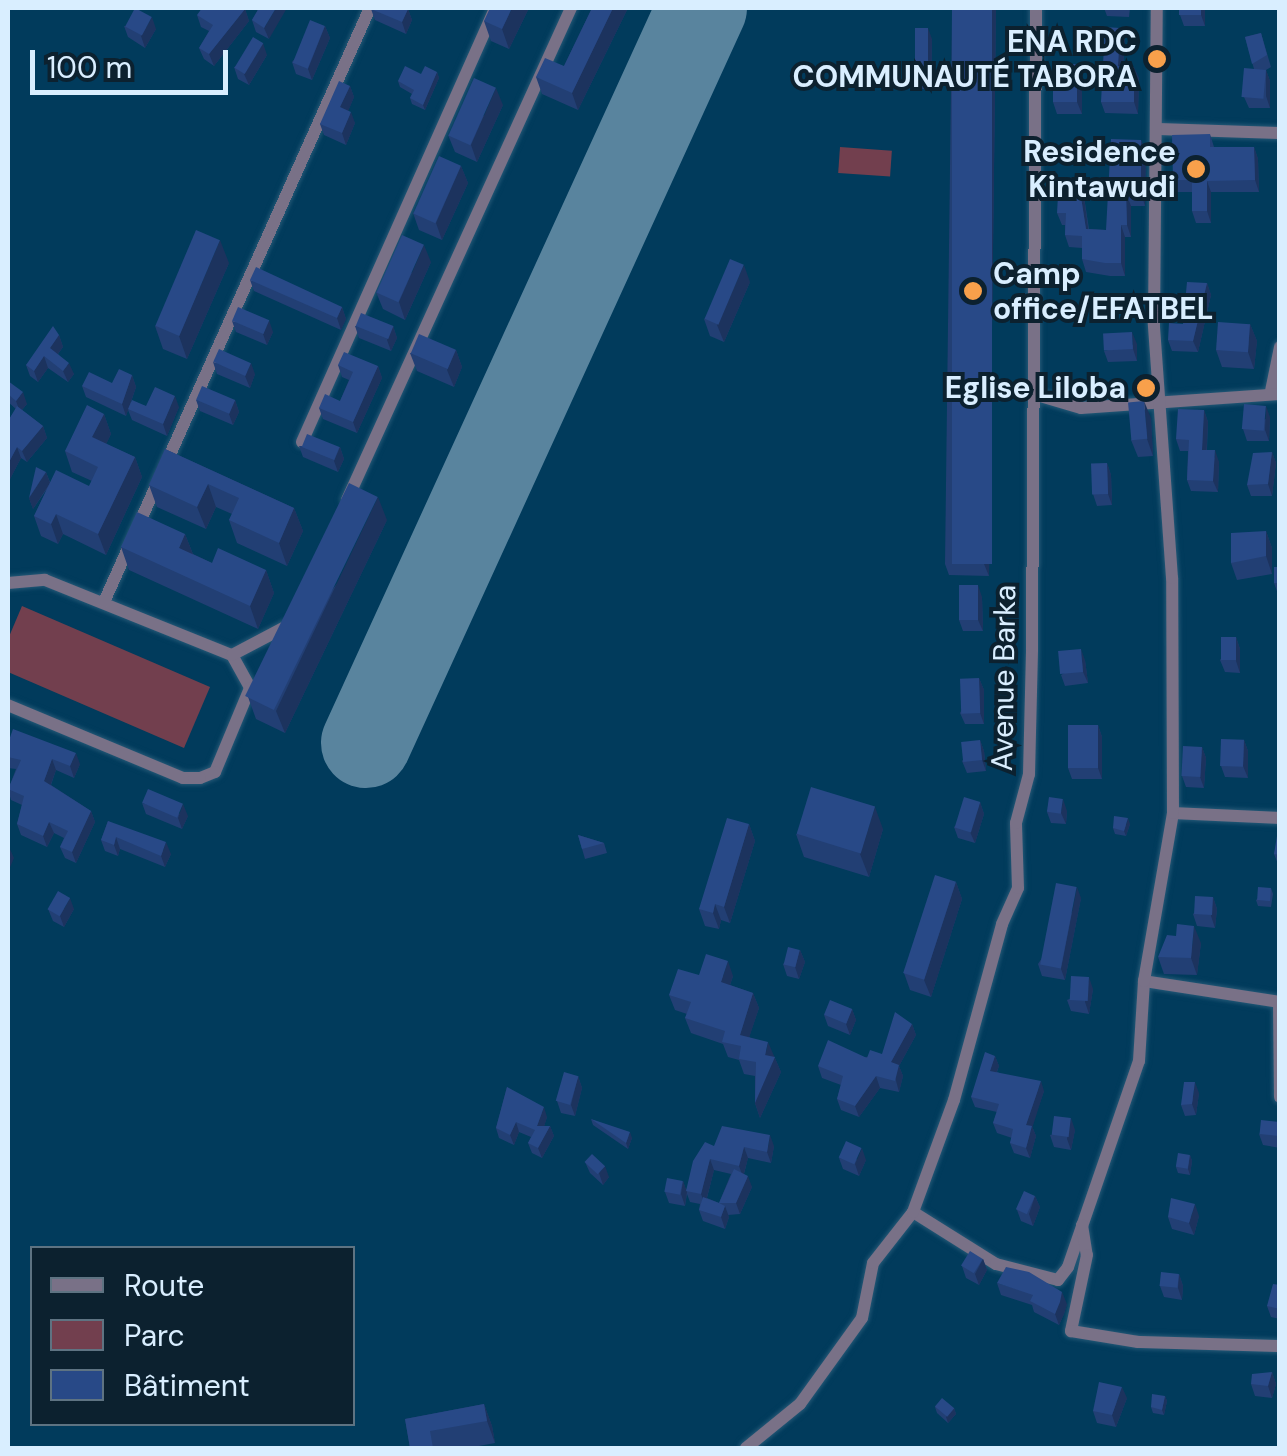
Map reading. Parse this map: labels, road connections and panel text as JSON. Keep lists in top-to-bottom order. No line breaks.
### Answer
{"streets":{"street":["Avenue Barka"]},"places":["ENA RDC COMMUNAUTÉ TABORA","Residence Kintawudi","Camp office/EFATBEL","Eglise Liloba"],"legend":["Route","Parc","Bâtiment"],"scale_bar":"100 m"}
